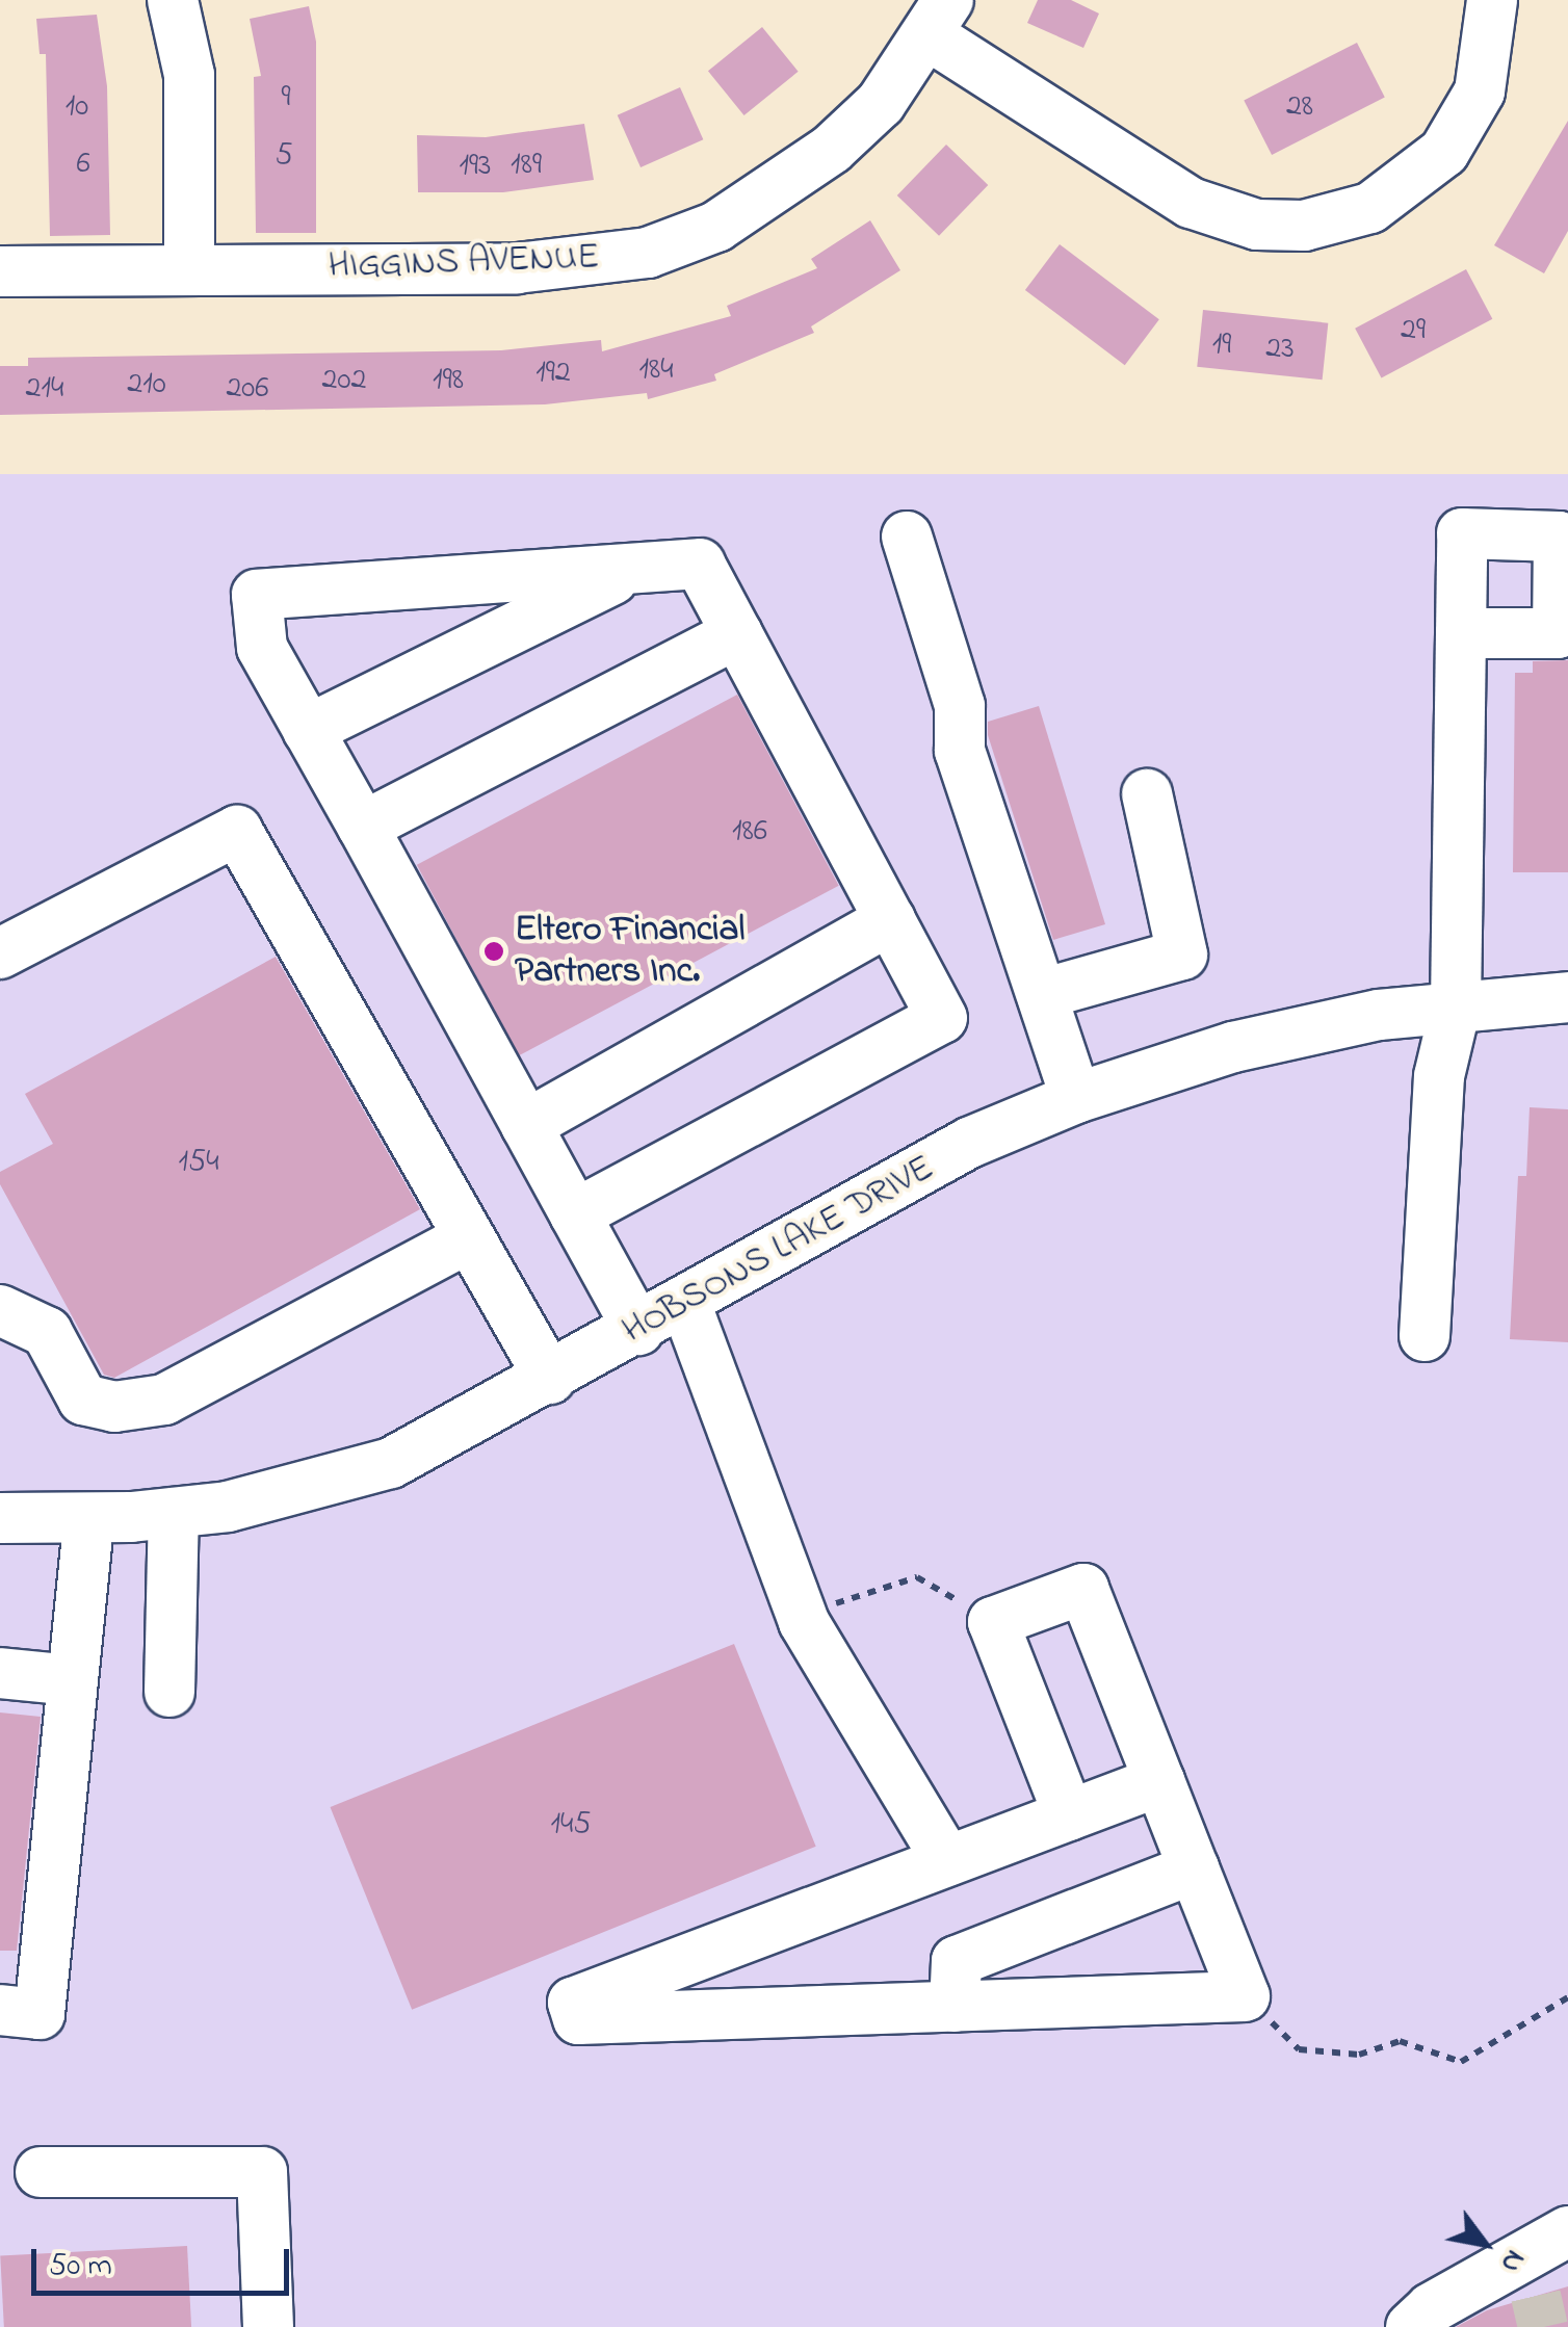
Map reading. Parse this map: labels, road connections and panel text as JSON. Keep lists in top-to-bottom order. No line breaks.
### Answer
{"streets":{"street":["HIGGINS AVENUE","HOBSONS LAKE DRIVE"]},"places":["Eltero Financial Partners Inc."],"house_numbers":["9","10","28","5","6","189","193","29","19","23","184","192","202","198","210","214","206","186","154","145"],"scale_bar":"50 m","north":"bottom right"}
